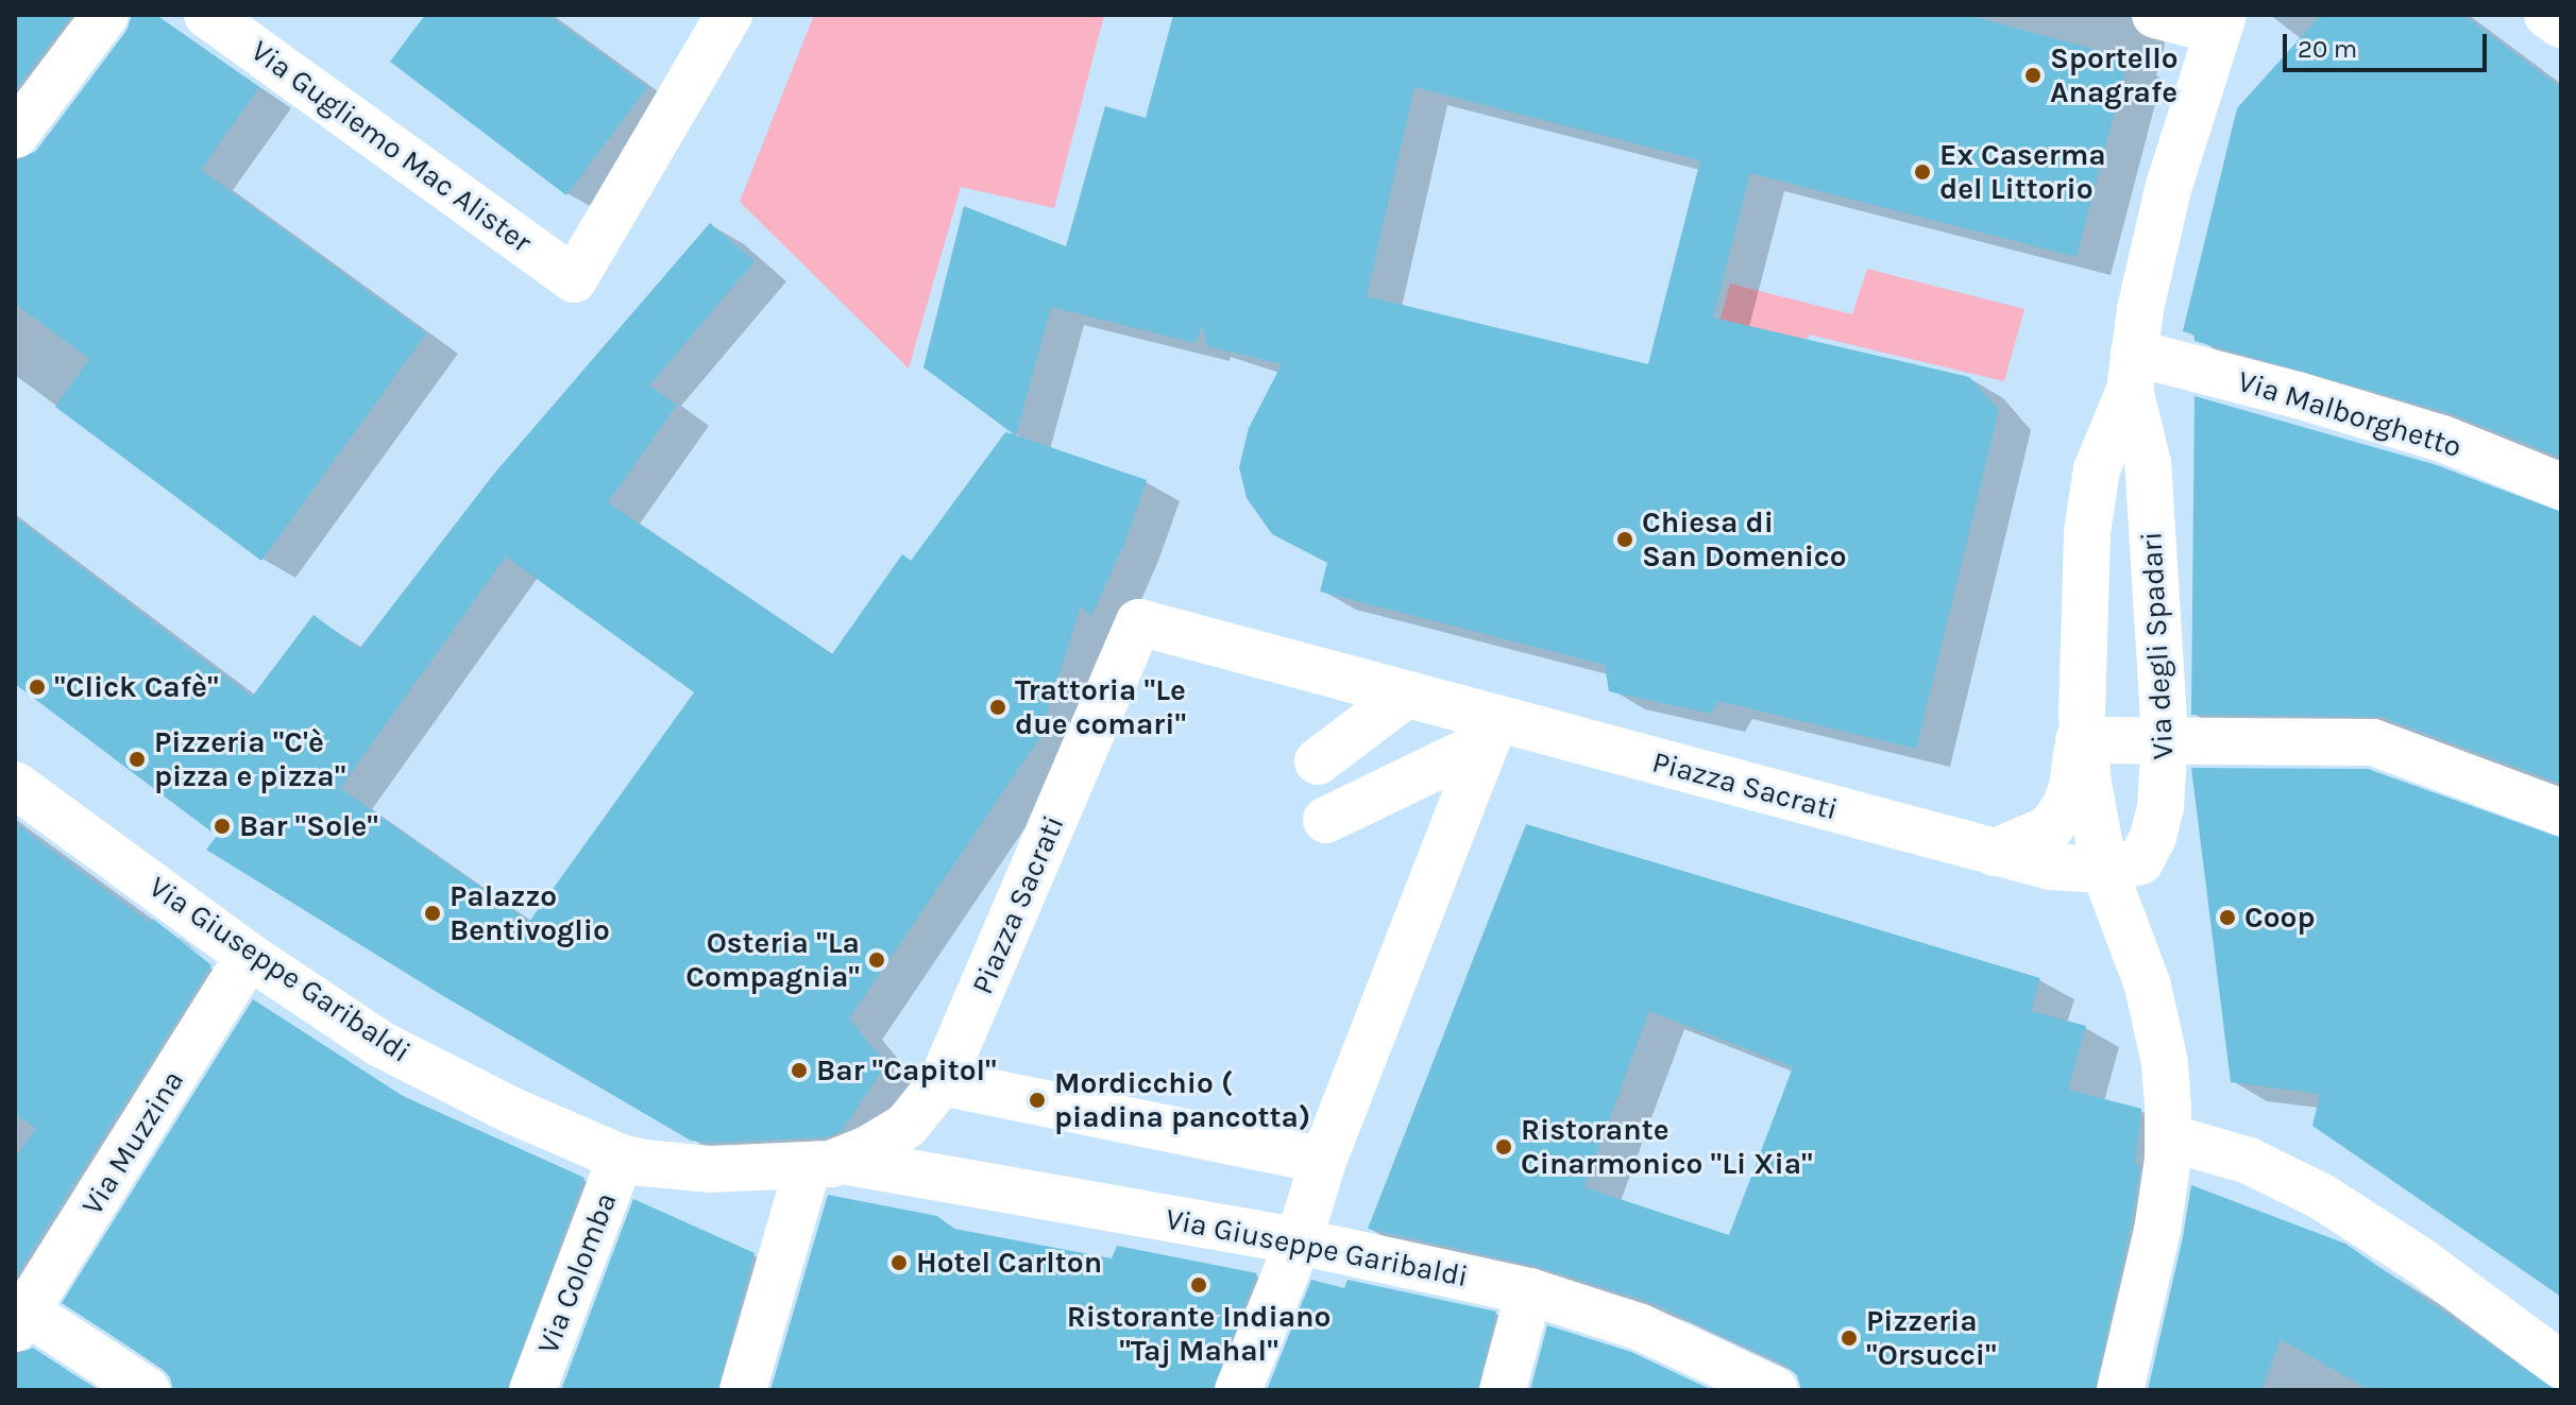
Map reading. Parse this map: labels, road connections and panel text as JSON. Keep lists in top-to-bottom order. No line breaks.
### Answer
{"streets":{"street":["Via Gugliemo Mac Alister","Via Malborghetto","Via degli Spadari","Piazza Sacrati","Via Giuseppe Garibaldi","Via Muzzina","Via Colomba"]},"crossings":[["Via Malborghetto","Via degli Spadari"],["Via degli Spadari","Piazza Sacrati"],["Via Giuseppe Garibaldi","Via Muzzina"],["Via Giuseppe Garibaldi","Via Colomba"]],"places":["Sportello Anagrafe","Ex Caserma del Littorio","Chiesa di San Domenico","\"Click Cafè\"","Trattoria \"Le due comari\"","Pizzeria \"C'è pizza e pizza\"","Bar \"Sole\"","Palazzo Bentivoglio","Coop","Osteria \"La Compagnia\"","Bar \"Capitol\"","Mordicchio ( piadina pancotta)","Ristorante Cinarmonico \"Li Xia\"","Hotel Carlton","Ristorante Indiano \"Taj Mahal\"","Pizzeria \"Orsucci\""],"scale_bar":"20 m"}
